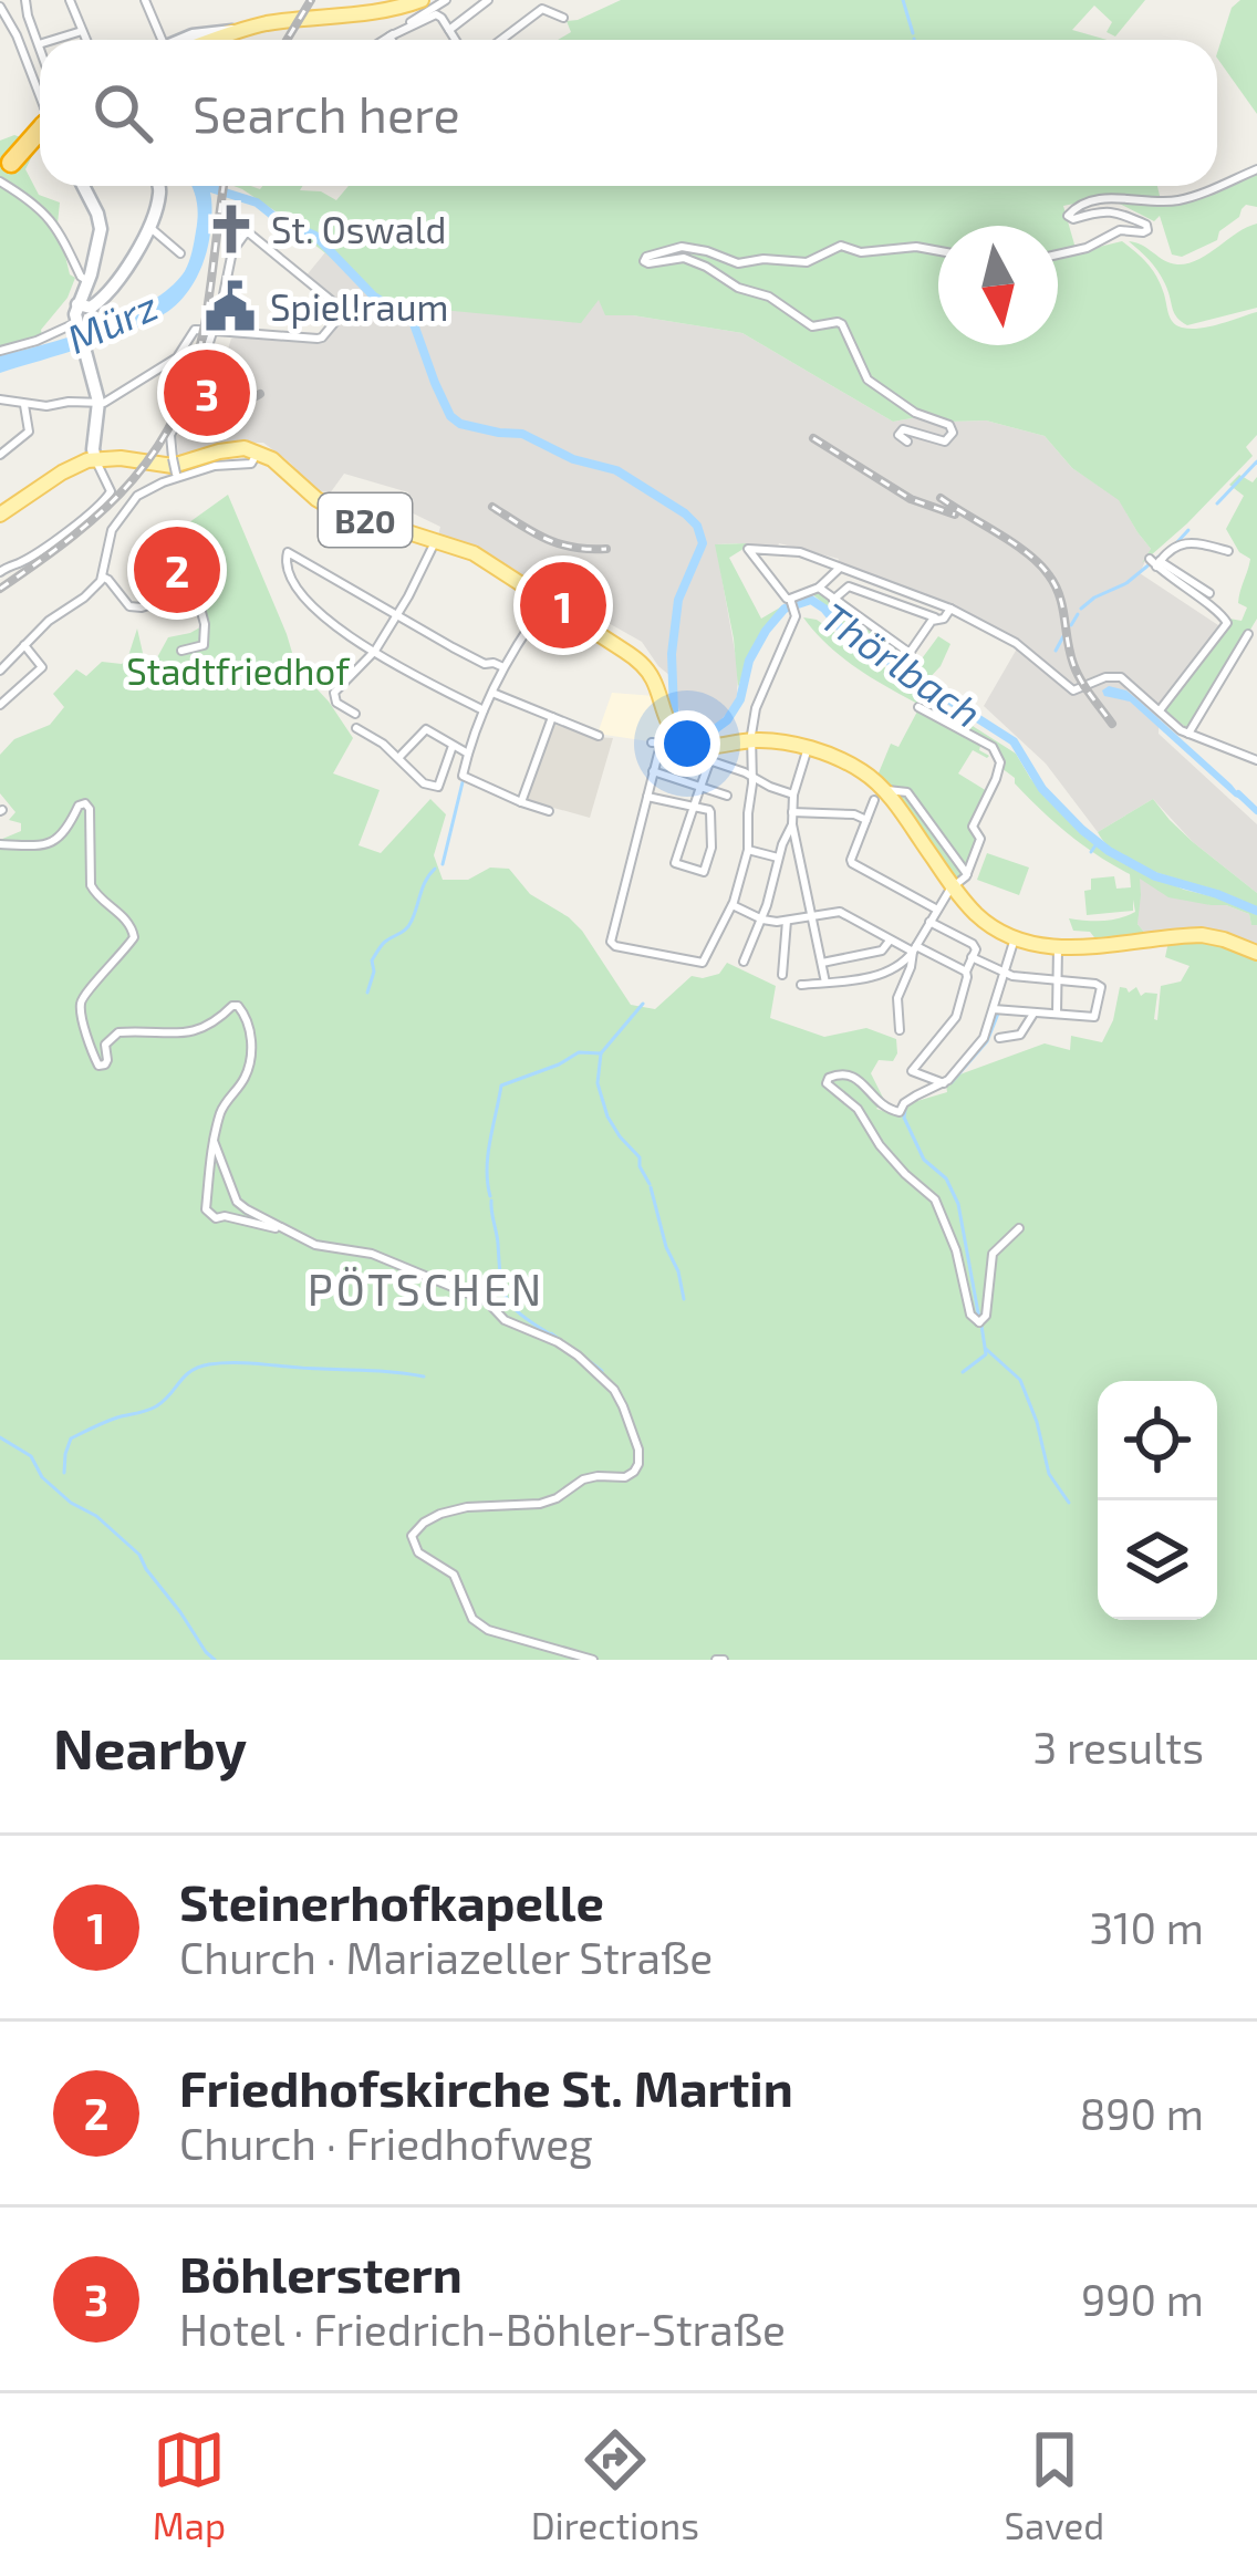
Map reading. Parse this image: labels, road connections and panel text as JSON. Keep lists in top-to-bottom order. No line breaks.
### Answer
{"streets":{"main road":["B20"]},"districts":["PÖTSCHEN"],"water":["Mürz","Thörlbach"],"parks":["Stadtfriedhof"],"places":{"church":["St. Oswald"],"public building":["Spiel!raum"]},"north":"bottom","page":{"search":"Search here","pins":["3","2","1"],"heading":["Nearby","3 results"],"list":[{"mark":"1","name":"Steinerhofkapelle","note":"Church · Mariazeller Straße","value":"310 m"},{"mark":"2","name":"Friedhofskirche St. Martin","note":"Church · Friedhofweg","value":"890 m"},{"mark":"3","name":"Böhlerstern","note":"Hotel · Friedrich-Böhler-Straße","value":"990 m"}],"nav":["Map","Directions","Saved"]}}
